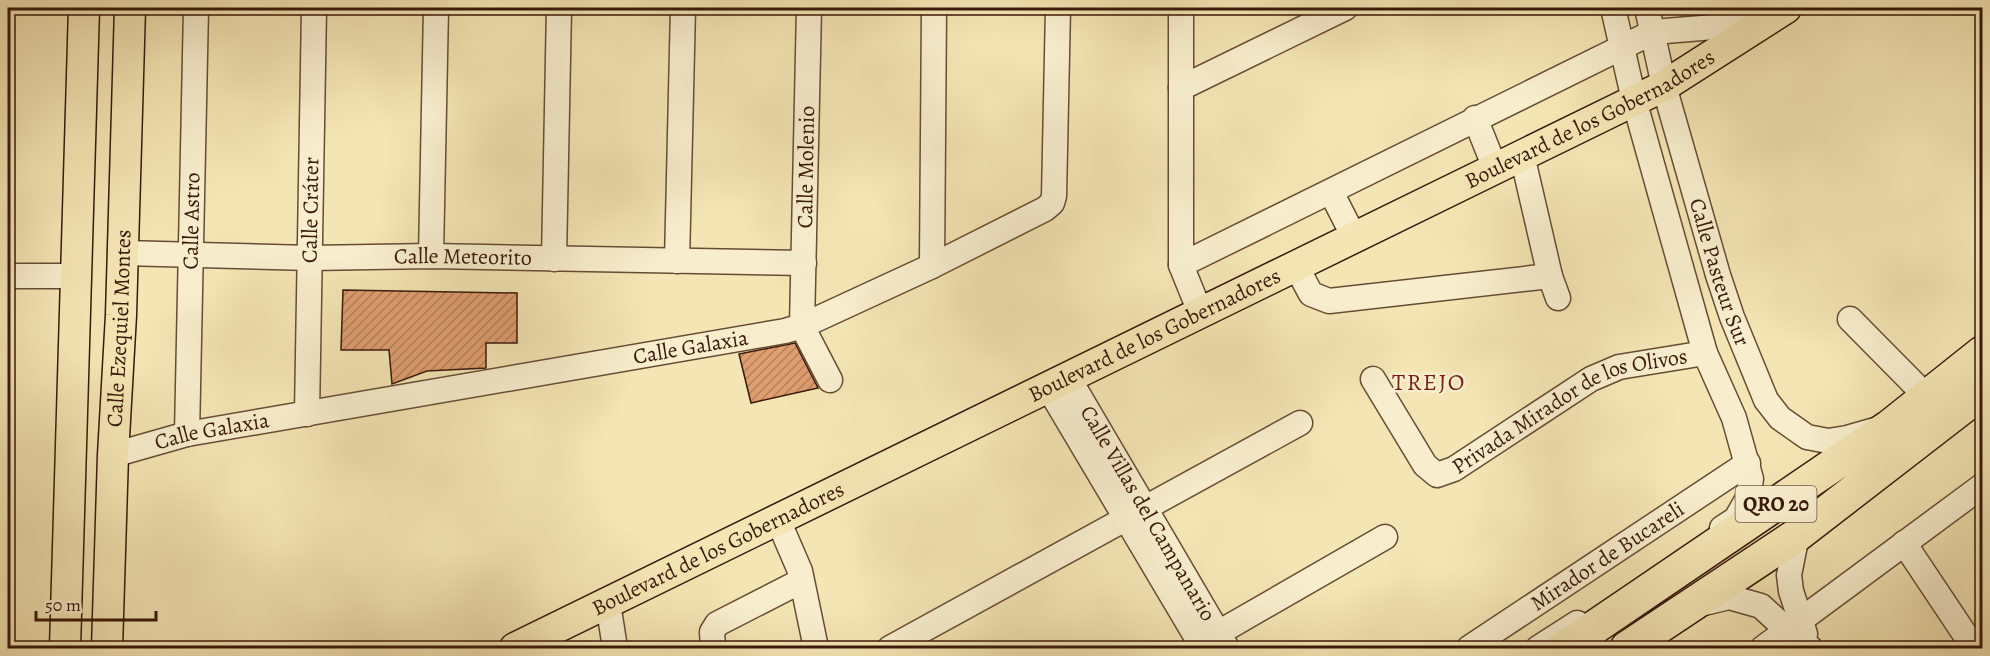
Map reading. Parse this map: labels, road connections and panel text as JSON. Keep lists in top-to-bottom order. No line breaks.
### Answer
{"streets":{"highway":["QRO 20"],"main road":["Boulevard de los Gobernadores","Calle Ezequiel Montes"],"street":["Calle Molenio","Calle Cráter","Calle Astro","Calle Meteorito","Calle Pasteur Sur","Calle Galaxia","Privada Mirador de los Olivos","Calle Villas del Campanario","Mirador de Bucareli"]},"crossings":[["Boulevard de los Gobernadores","Calle Pasteur Sur"],["Boulevard de los Gobernadores","Calle Villas del Campanario"],["Calle Molenio","Calle Meteorito"],["Calle Molenio","Calle Galaxia"],["Calle Cráter","Calle Meteorito"],["Calle Cráter","Calle Galaxia"],["Calle Astro","Calle Meteorito"],["Calle Astro","Calle Galaxia"],["Calle Meteorito","Calle Ezequiel Montes"],["Calle Pasteur Sur","Privada Mirador de los Olivos"],["Calle Pasteur Sur","QRO 20"],["Calle Pasteur Sur","Mirador de Bucareli"],["Calle Ezequiel Montes","Calle Galaxia"]],"districts":["TREJO"],"scale_bar":"50 m"}
